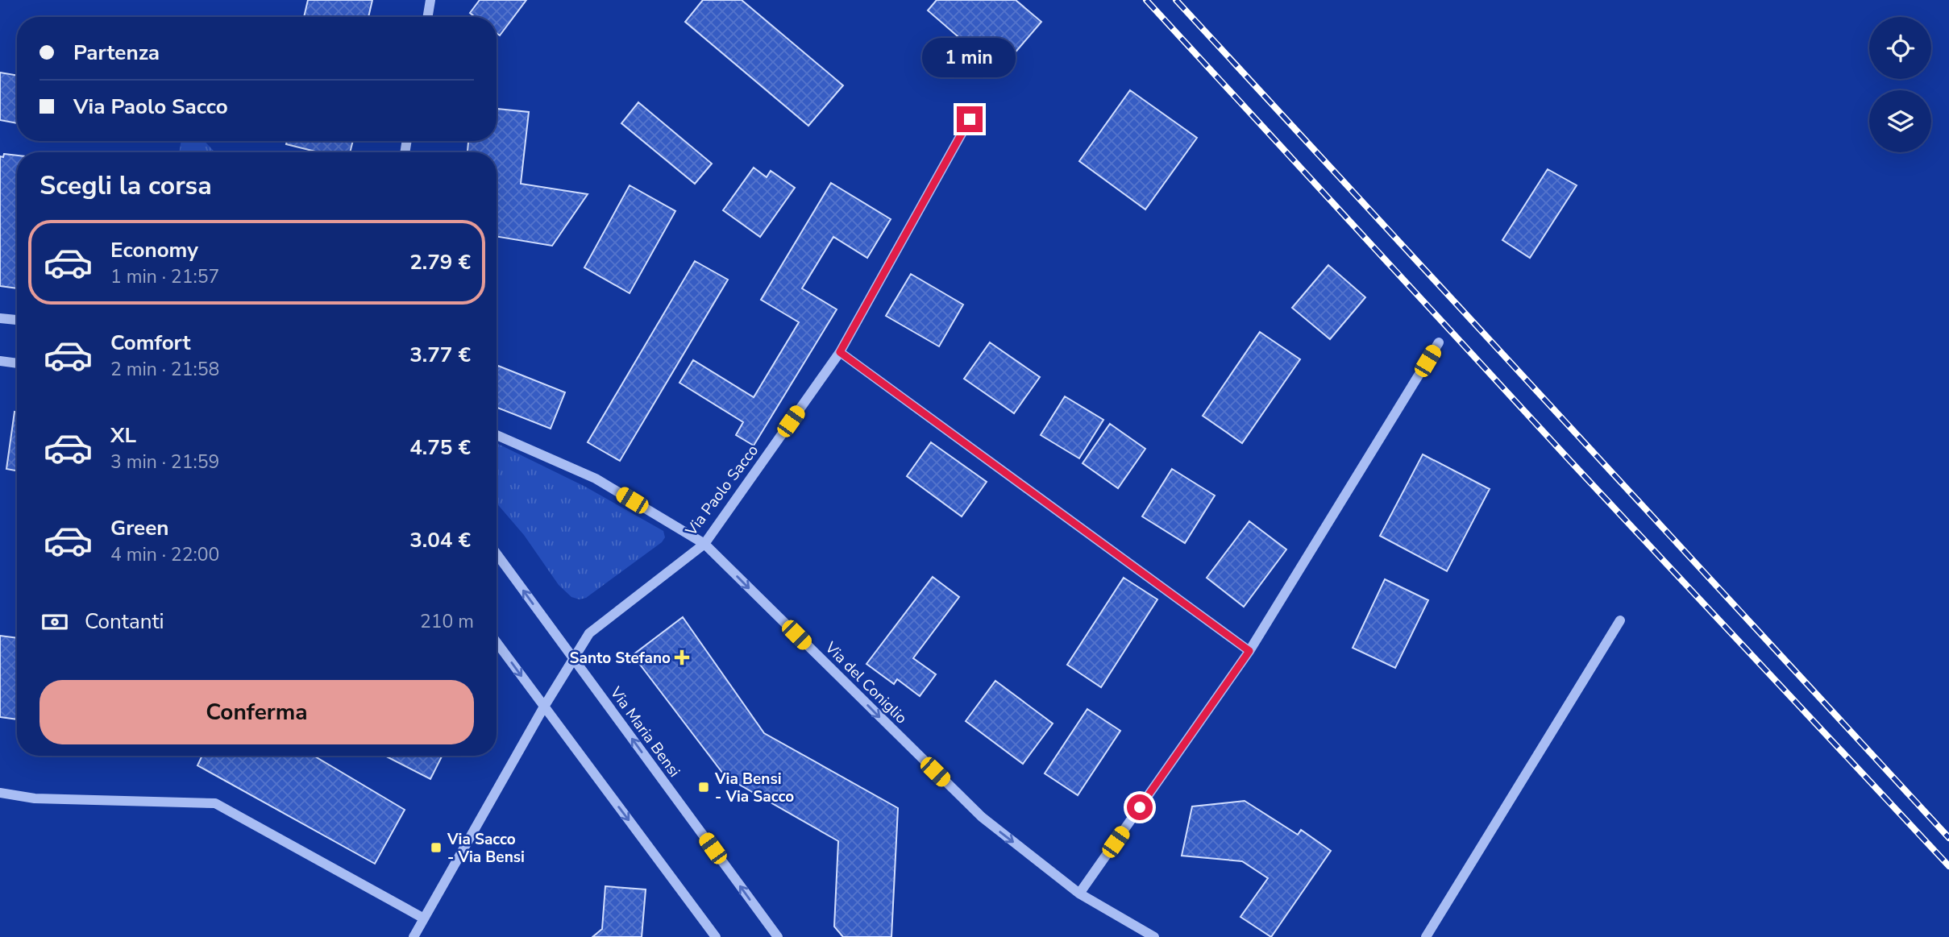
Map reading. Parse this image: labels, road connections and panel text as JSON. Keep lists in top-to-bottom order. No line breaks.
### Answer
{"streets":{"street":["Via Paolo Sacco","Via del Coniglio","Via Maria Bensi"]},"crossings":[["Via Paolo Sacco","Via del Coniglio"],["Via Paolo Sacco","Via Maria Bensi"]],"one_way":["Via del Coniglio"],"places":{"health":["Santo Stefano"],"transit":["Via Bensi - Via Sacco","Via Sacco - Via Bensi"]},"page":{"banner":["Partenza","Via Paolo Sacco"],"bubble":"1 min","heading":"Scegli la corsa","list":[{"name":"Economy","note":"1 min · 21:57","value":"2.79 €"},{"name":"Comfort","note":"2 min · 21:58","value":"3.77 €"},{"name":"XL","note":"3 min · 21:59","value":"4.75 €"},{"name":"Green","note":"4 min · 22:00","value":"3.04 €"}],"pay":["Contanti","210 m"],"buttons":"Conferma"}}
